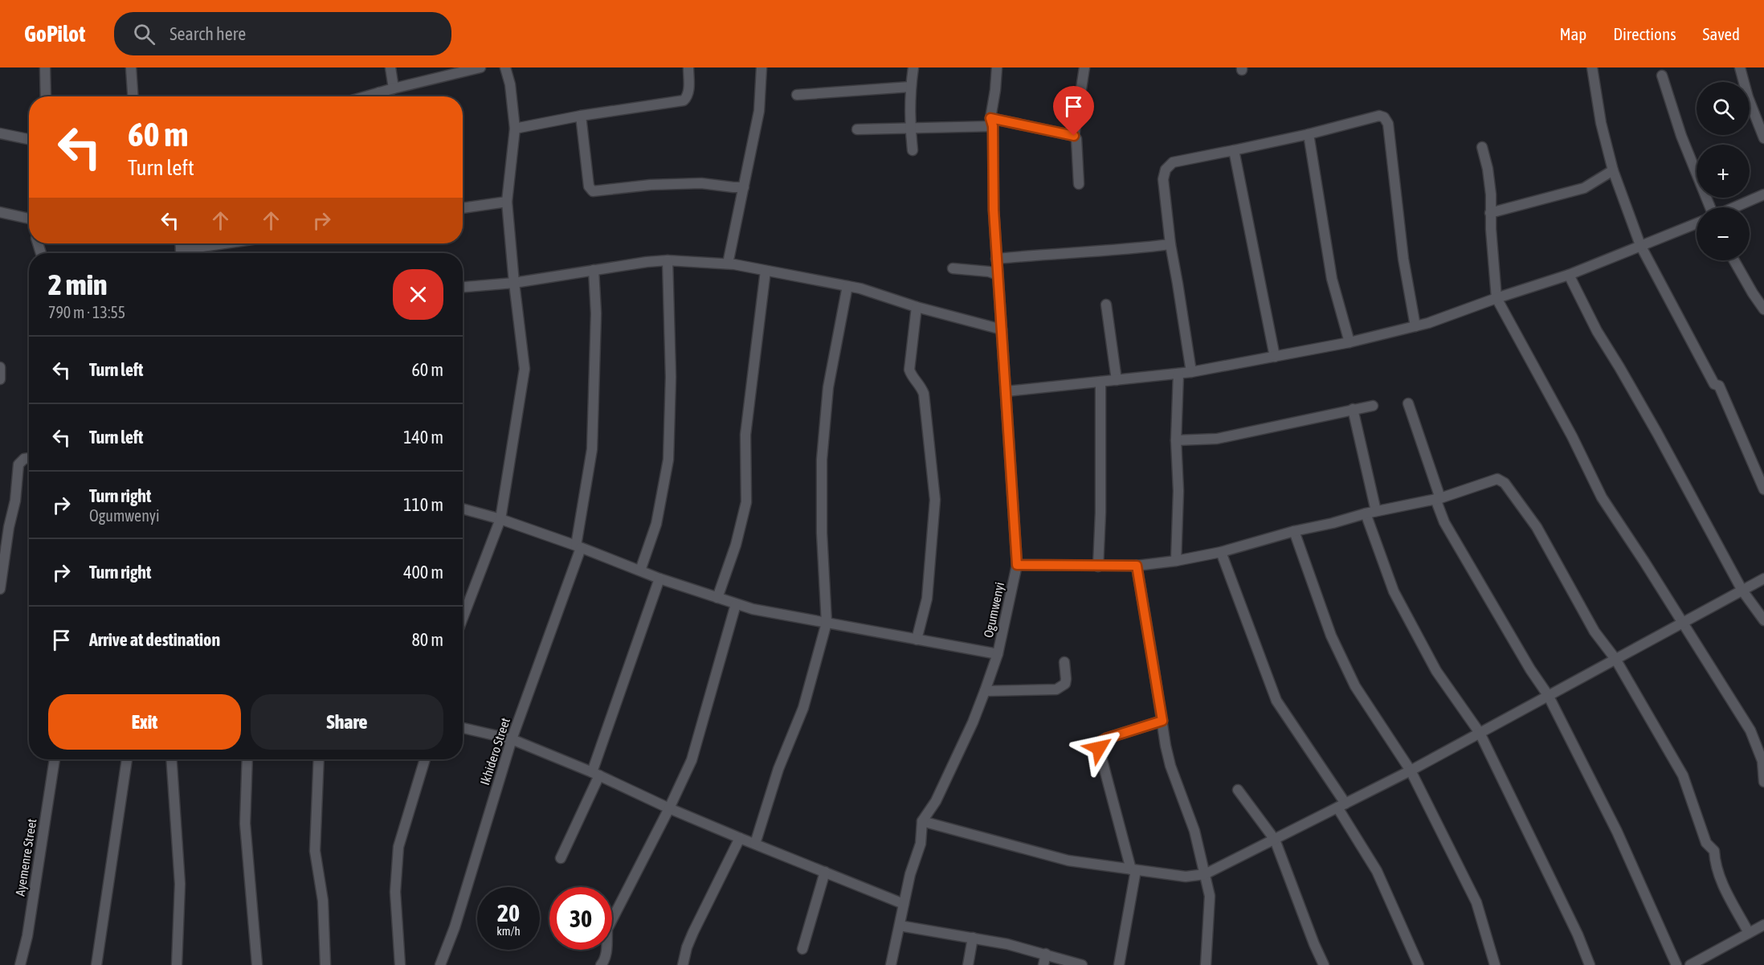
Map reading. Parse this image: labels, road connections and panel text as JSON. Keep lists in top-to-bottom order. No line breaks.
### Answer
{"streets":{"street":["Ogumwenyi","Ikhidero Street","Ayemenre Street"]},"page":{"header":"GoPilot","search":"Search here","nav":["Map","Directions","Saved"],"map_buttons":["+","−"],"turn":["60 m","Turn left"],"heading":["2 min","790 m · 13:55"],"list":[{"name":"Turn left","value":"60 m"},{"name":"Turn left","value":"140 m"},{"name":"Turn right","note":"Ogumwenyi","value":"110 m"},{"name":"Turn right","value":"400 m"},{"name":"Arrive at destination","value":"80 m"}],"buttons":["Exit","Share"],"speed":"20 km/h","limit":"30"}}
